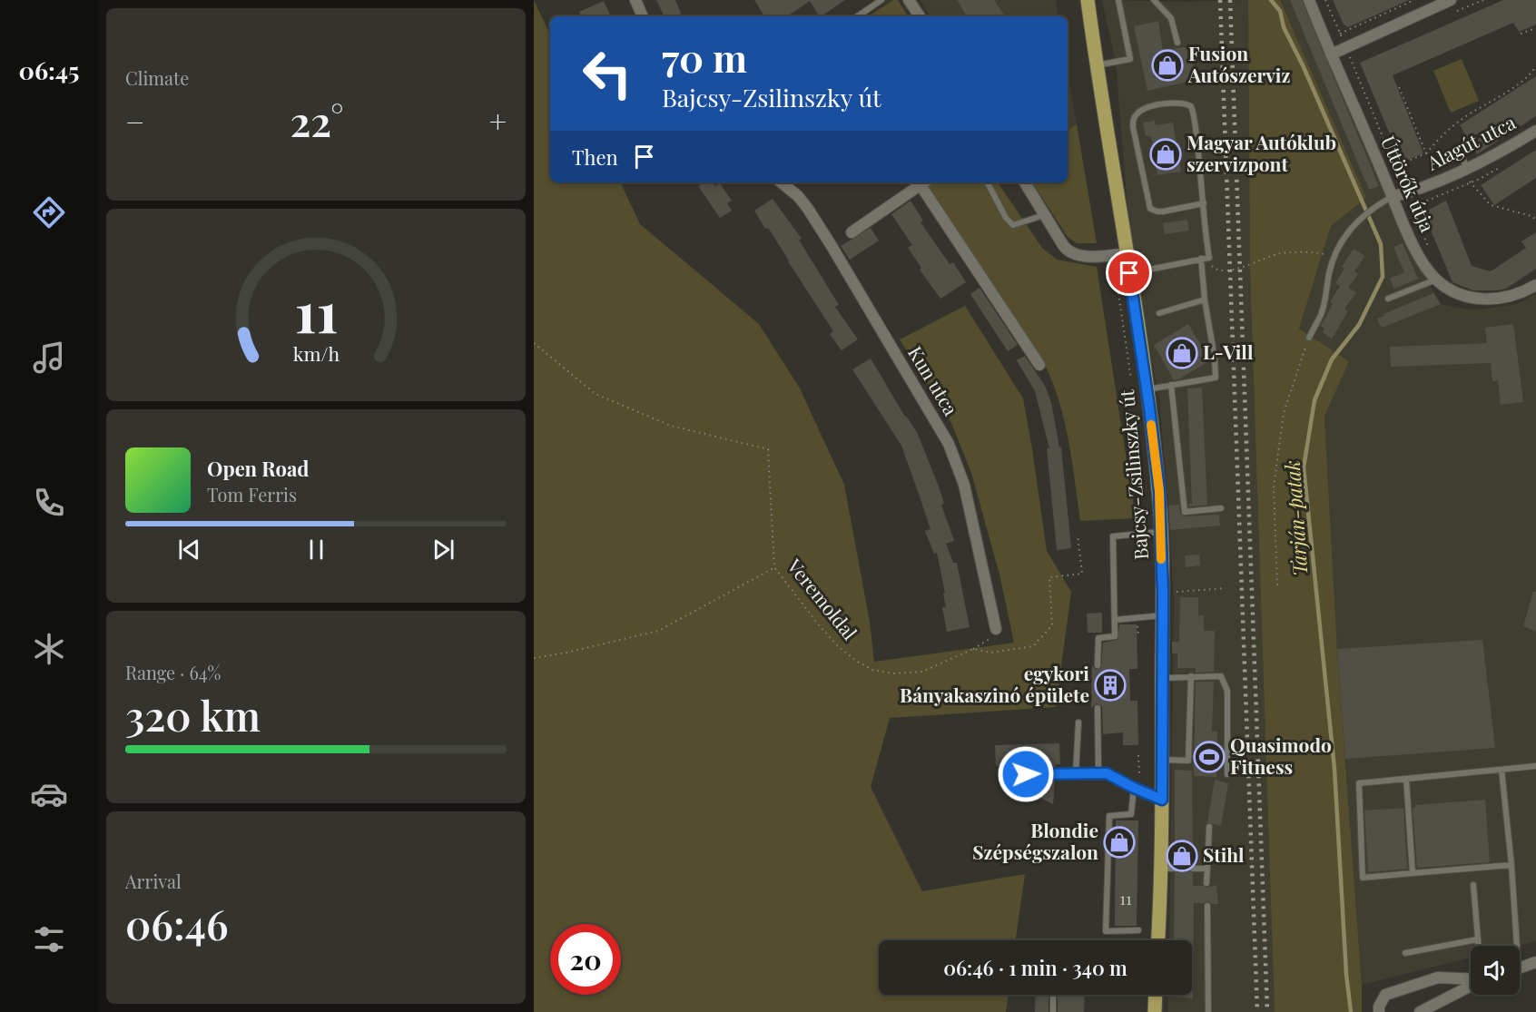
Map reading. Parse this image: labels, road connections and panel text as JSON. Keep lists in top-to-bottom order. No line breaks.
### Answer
{"streets":{"main road":["Bajcsy-Zsilinszky út"],"street":["Alagút utca","Úttörők útja","Kun utca"],"path":["Veremoldal"]},"crossings":[["Alagút utca","Úttörők útja"]],"water":["Tarján-patak"],"places":{"shop":["Fusion Autószerviz","Magyar Autóklub szervizpont","L-Vill","Blondie Szépségszalon","Stihl"],"building":["egykori Bányakaszinó épülete"],"sports":["Quasimodo Fitness"]},"house_numbers":["11"],"page":{"tabs":"06:45","tile":["Climate",["Range · 64%","320 km"],["Arrival","06:46"]],"turn":["70 m","Bajcsy-Zsilinszky út"],"heat":["−","22°","+"],"then":"Then","song":["Open Road","Tom Ferris"],"limit":"20","trip":"06:46 · 1 min · 340 m","gauge":["11","km/h"]}}
